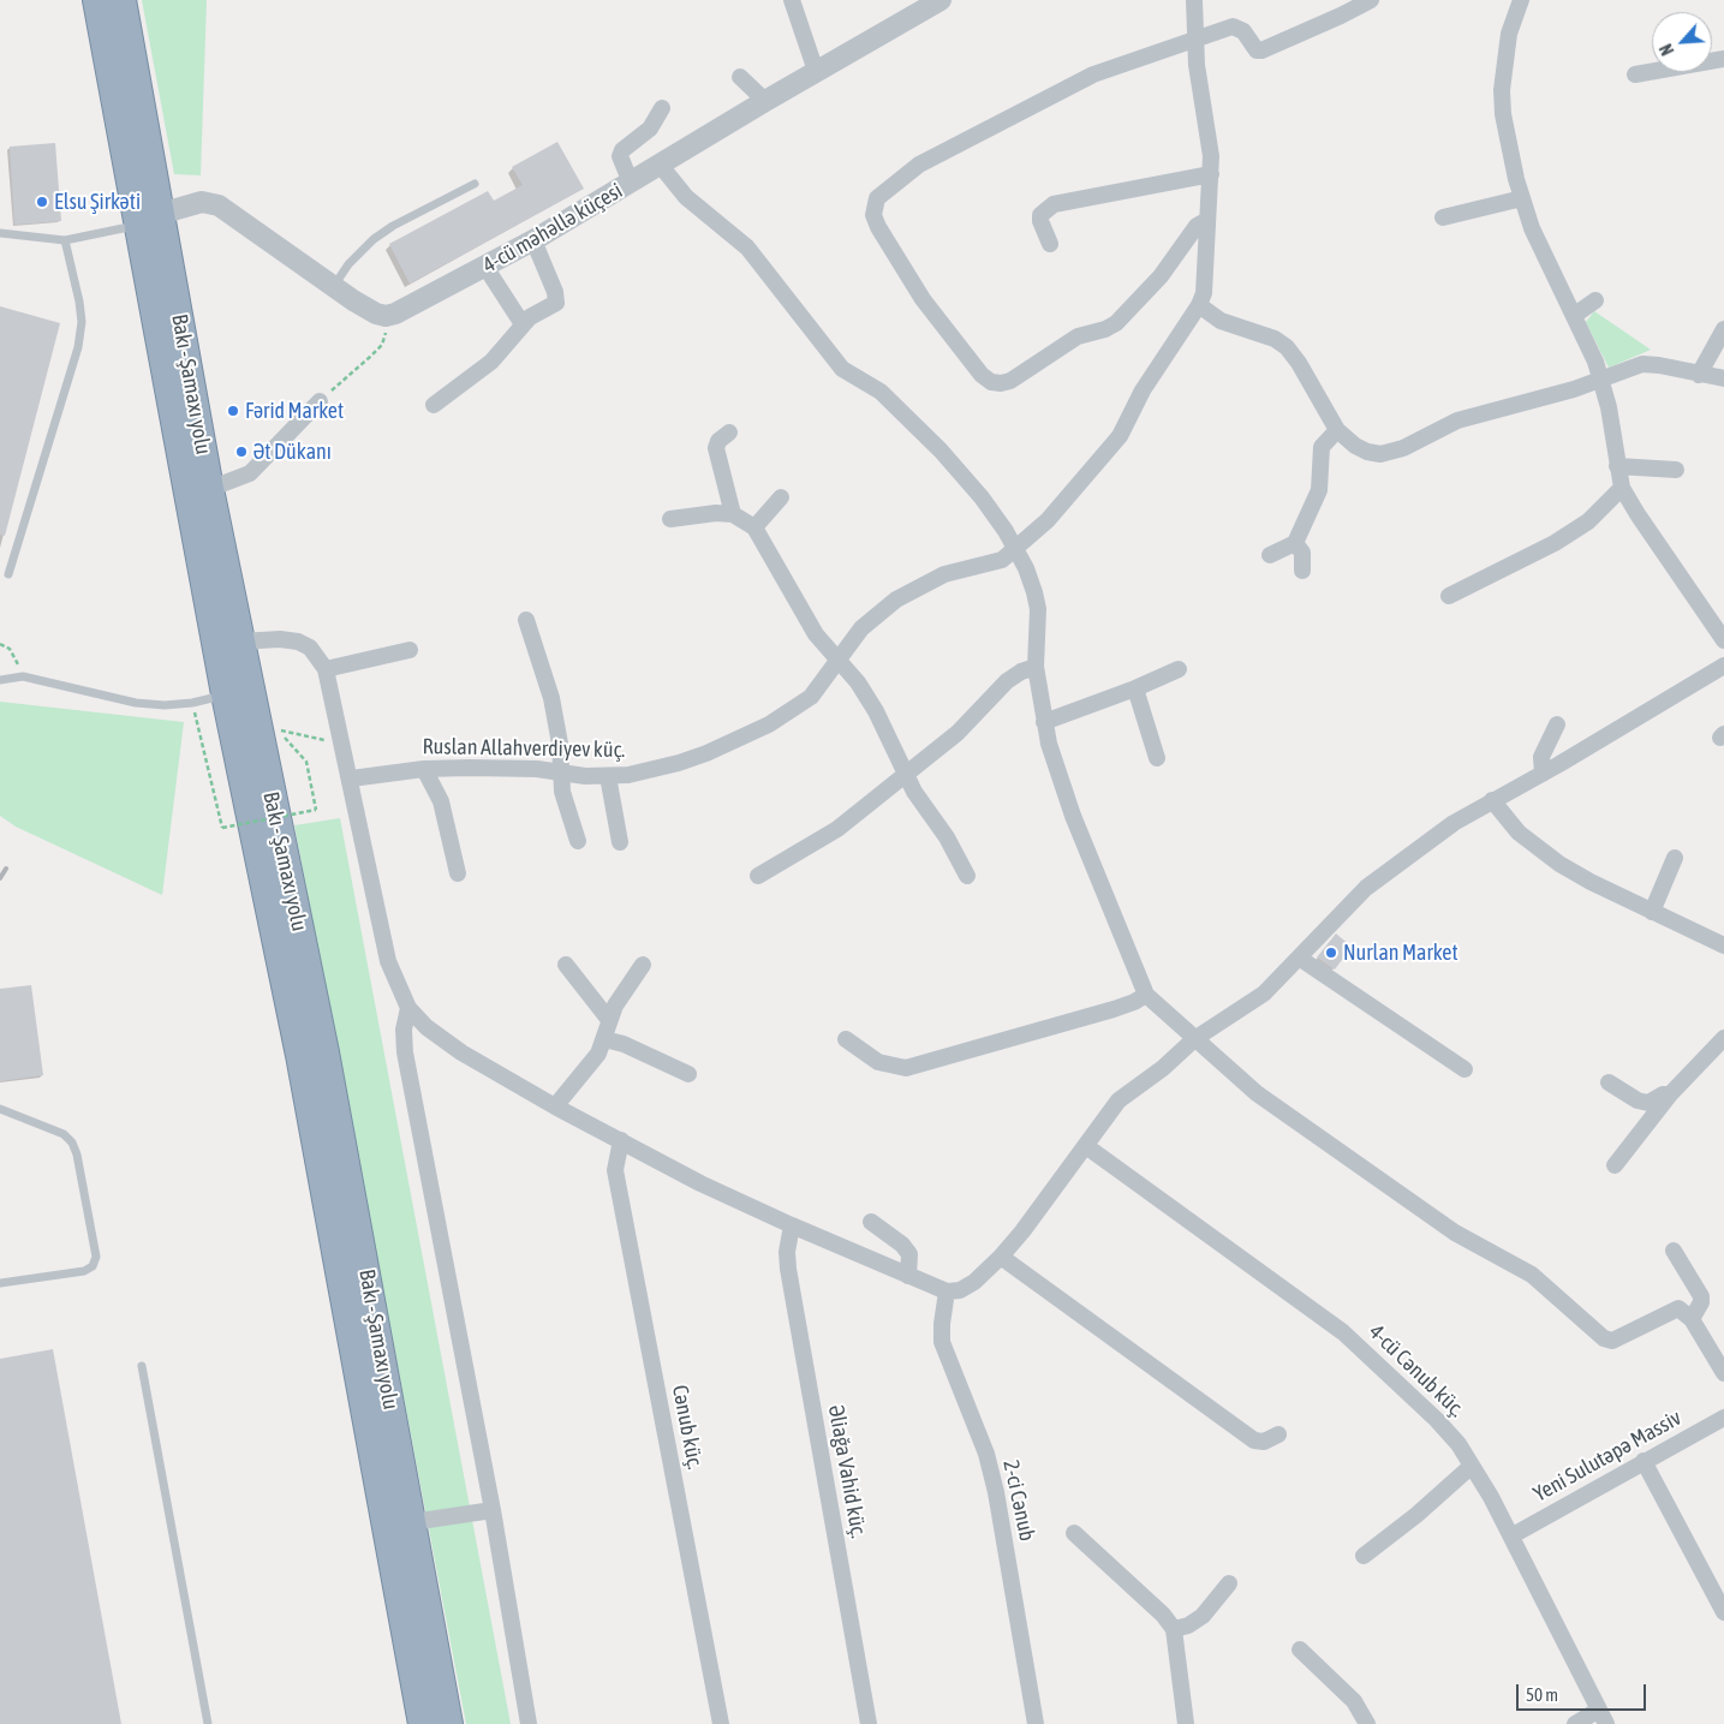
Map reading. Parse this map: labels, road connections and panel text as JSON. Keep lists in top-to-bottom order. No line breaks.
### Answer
{"streets":{"highway":["Bakı - Şamaxı yolu"],"street":["4-cü məhəllə küçesi","Ruslan Allahverdiyev küç.","4-cü Cənub küç.","Cənub küç.","Yeni Sulutəpə Massiv","Əliağa Vahid küç.","2-ci Cənub"]},"crossings":[["4-cü Cənub küç.","Yeni Sulutəpə Massiv"]],"places":["Elsu Şirkəti","Fərid Market","Ət Dükanı","Nurlan Market"],"scale_bar":"50 m","north":"bottom left"}
